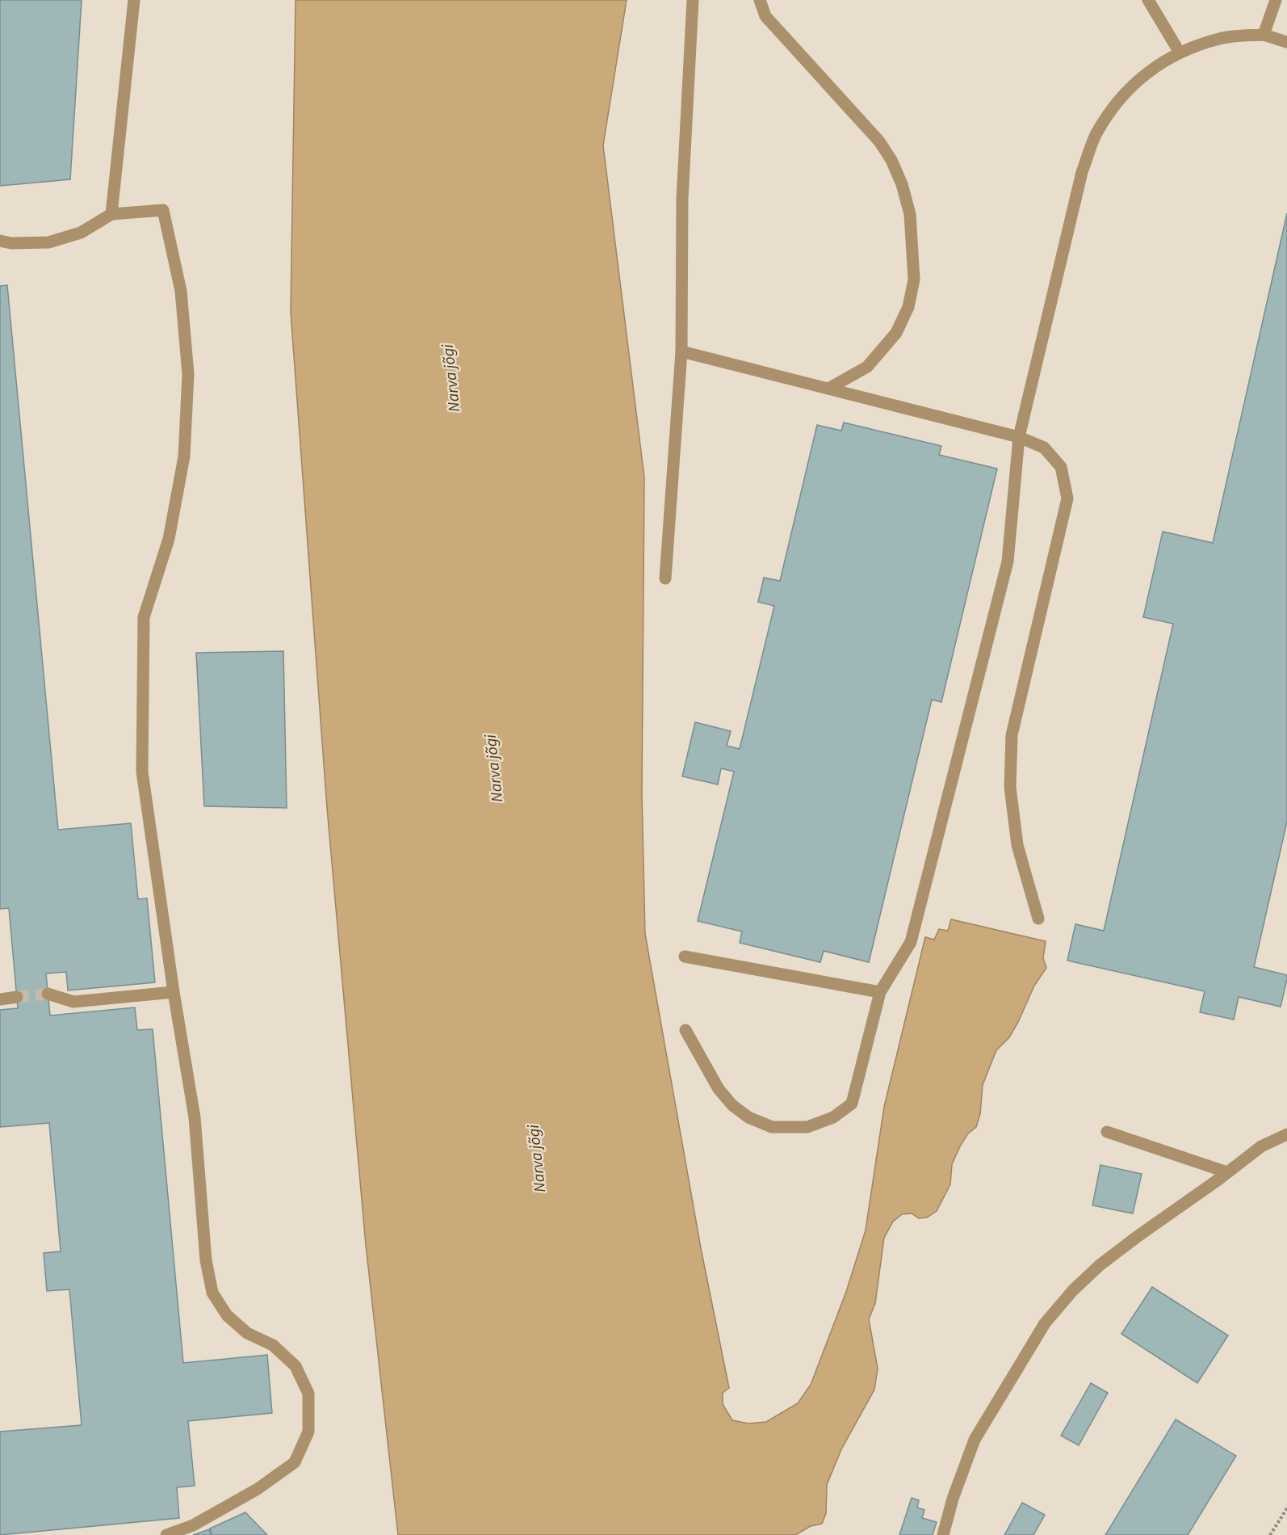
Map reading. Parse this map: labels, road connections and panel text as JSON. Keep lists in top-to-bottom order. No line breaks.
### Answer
{"water":["Narva jõgi"]}
